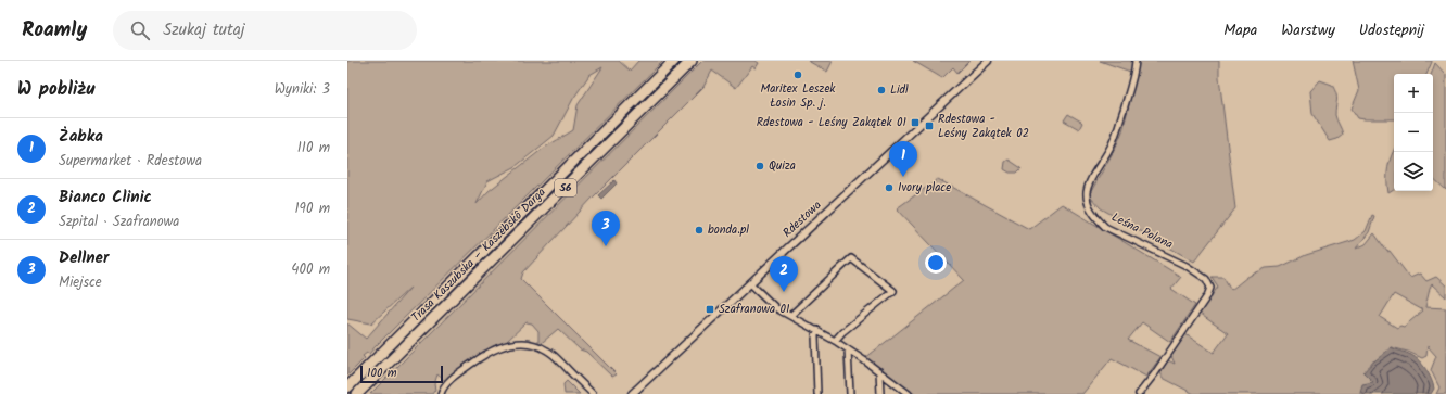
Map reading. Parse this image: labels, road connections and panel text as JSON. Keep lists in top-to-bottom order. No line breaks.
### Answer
{"streets":{"highway":["S6","Trasa Kaszubska – Kaszëbskô Darga"],"street":["Rdestowa","Leśna Polana"]},"places":{"other":["Maritex Leszek Łosin Sp. j.","Lidl","Quiza","Ivory place","bonda.pl"],"transit":["Rdestowa - Leśny Zakątek 01","Rdestowa - Leśny Zakątek 02","Szafranowa 01"]},"scale_bar":"100 m","page":{"header":"Roamly","search":"Szukaj tutaj","nav":["Mapa","Warstwy","Udostępnij"],"heading":["W pobliżu","Wyniki: 3"],"map_buttons":["+","−"],"list":[{"mark":"1","name":"Żabka","note":"Supermarket · Rdestowa","value":"110 m"},{"mark":"2","name":"Bianco Clinic","note":"Szpital · Szafranowa","value":"190 m"},{"mark":"3","name":"Dellner","note":"Miejsce","value":"400 m"}],"pins":["1","3","2"],"scale":"100 m"}}
